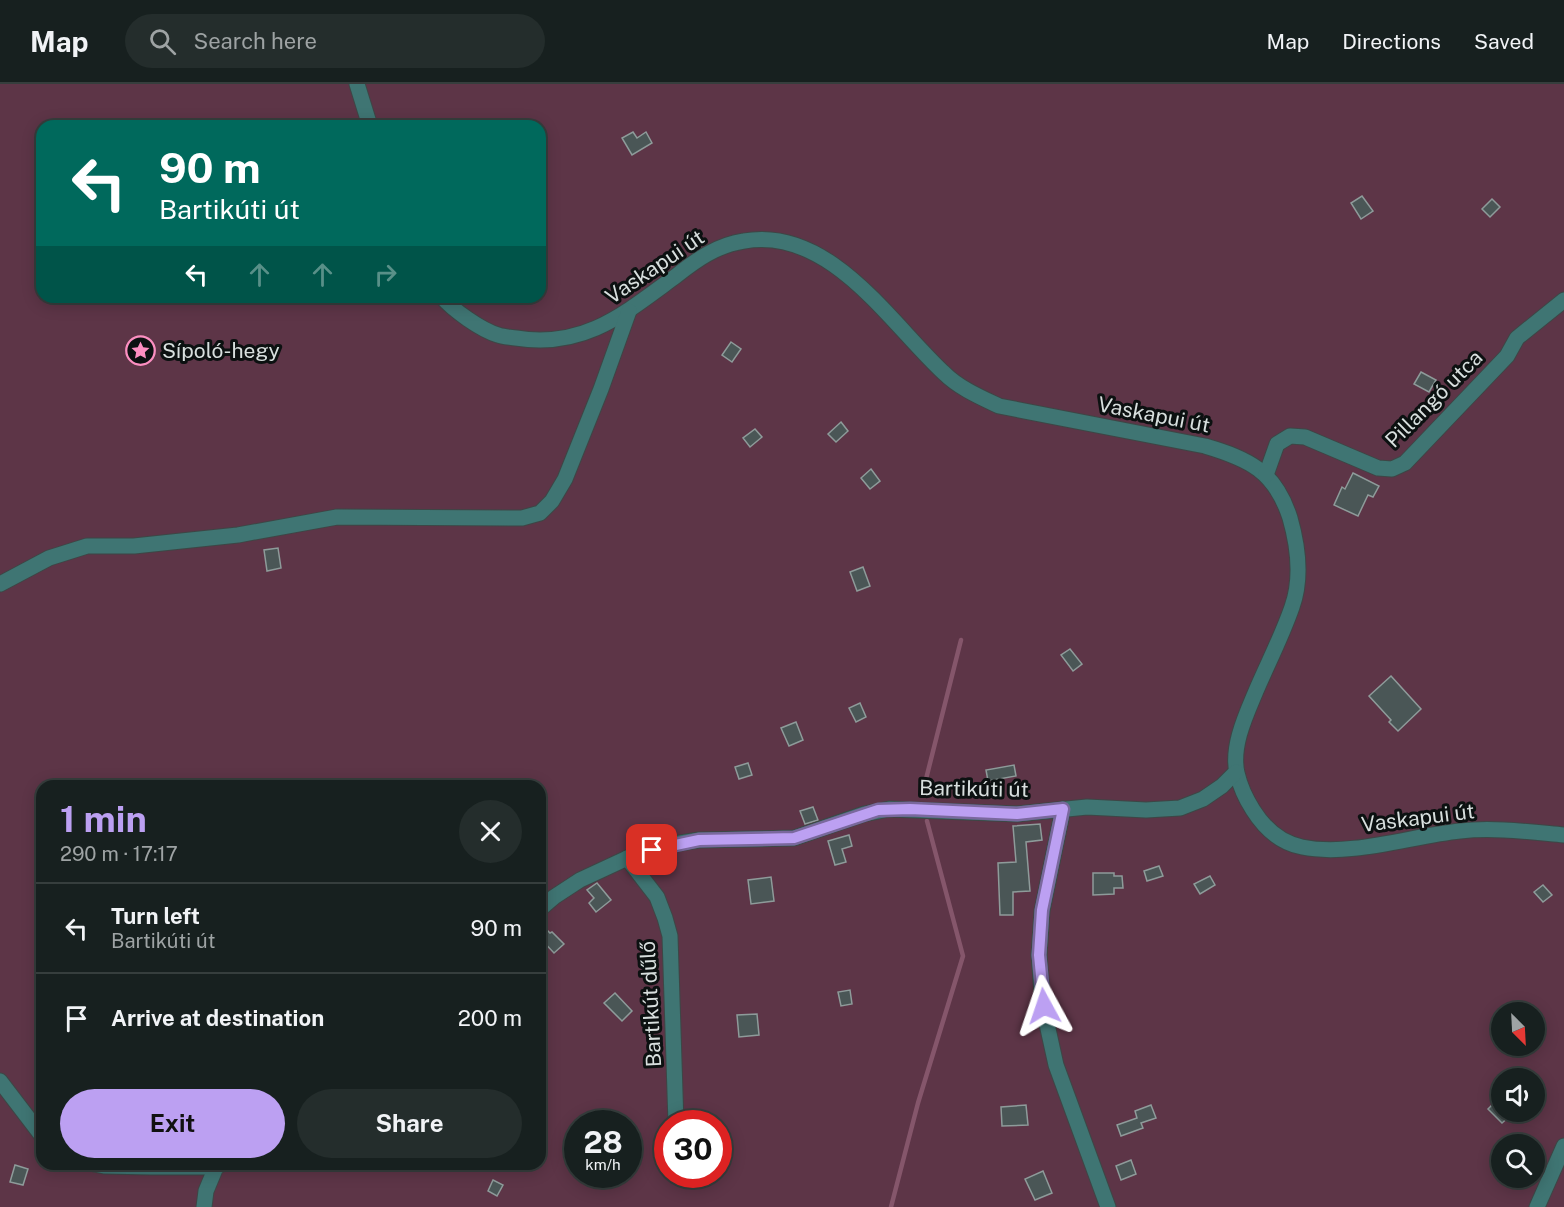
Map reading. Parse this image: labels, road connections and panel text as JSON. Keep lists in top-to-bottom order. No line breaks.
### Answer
{"streets":{"street":["Vaskapui út","Pillangó utca","Bartikúti út","Bartikút dűlő"]},"crossings":[["Vaskapui út","Pillangó utca"],["Vaskapui út","Bartikúti út"],["Bartikúti út","Bartikút dűlő"]],"places":{"place":["Sípoló-hegy"]},"north":"bottom right","page":{"header":"Map","search":"Search here","nav":["Map","Directions","Saved"],"turn":["90 m","Bartikúti út"],"heading":["1 min","290 m · 17:17"],"list":[{"name":"Turn left","note":"Bartikúti út","value":"90 m"},{"name":"Arrive at destination","value":"200 m"}],"buttons":["Exit","Share"],"speed":"28 km/h","limit":"30"}}
